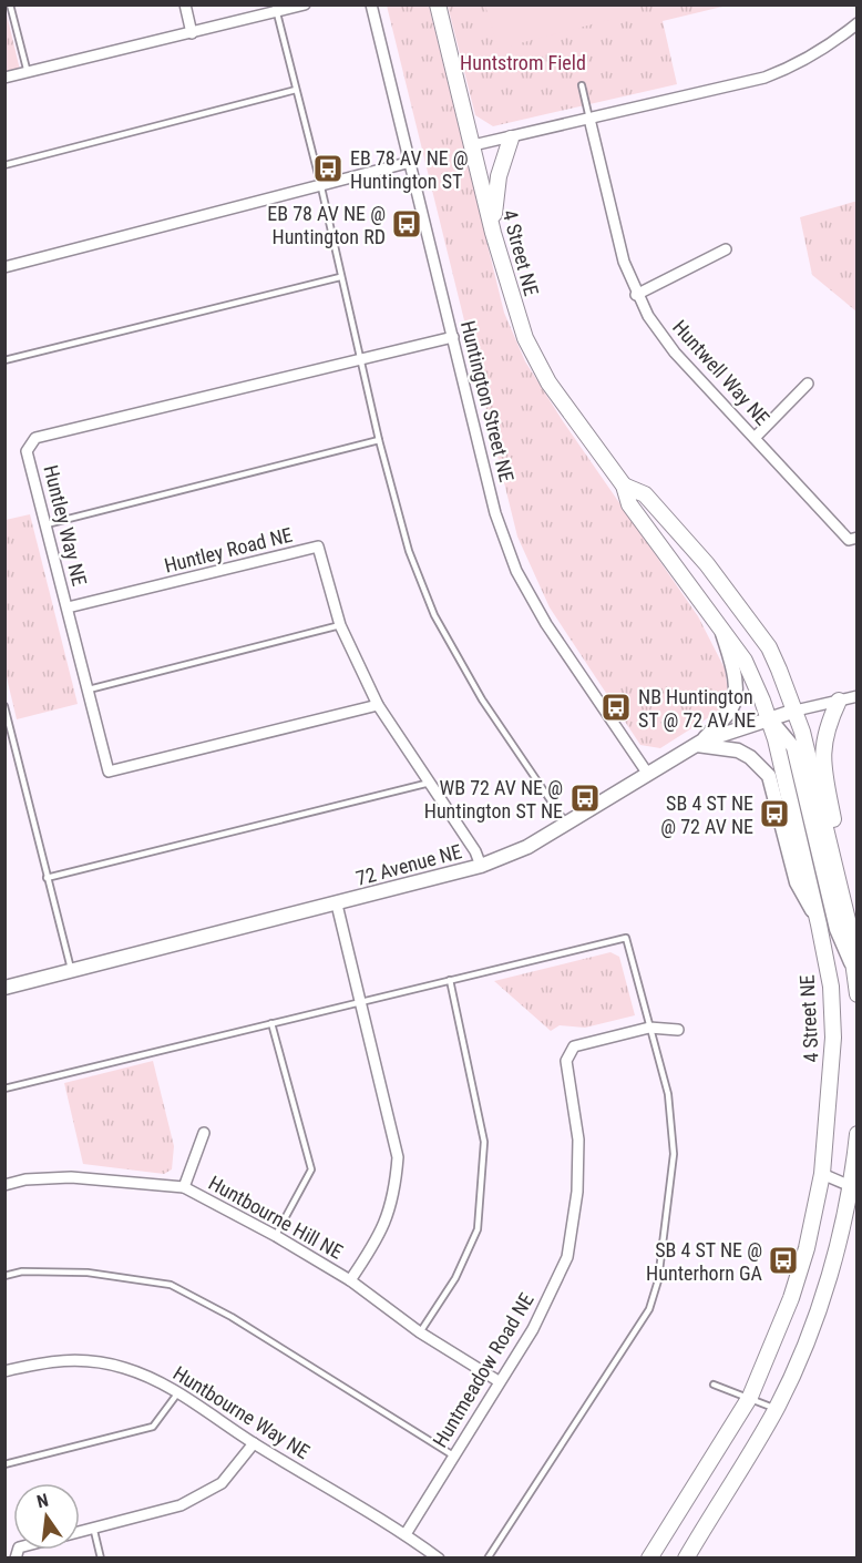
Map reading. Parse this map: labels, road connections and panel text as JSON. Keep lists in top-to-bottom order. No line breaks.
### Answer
{"streets":{"main road":["4 Street NE"],"street":["Huntwell Way NE","Huntington Street NE","Huntley Way NE","Huntley Road NE","72 Avenue NE","Huntbourne Hill NE","Huntmeadow Road NE","Huntbourne Way NE"]},"crossings":[["4 Street NE","72 Avenue NE"],["Huntington Street NE","Huntley Way NE"],["Huntington Street NE","72 Avenue NE"],["Huntley Way NE","Huntley Road NE"],["Huntley Road NE","72 Avenue NE"],["Huntbourne Hill NE","Huntmeadow Road NE"],["Huntmeadow Road NE","Huntbourne Way NE"]],"parks":["Huntstrom Field"],"places":{"bus stop":["EB 78 AV NE @ Huntington ST","EB 78 AV NE @ Huntington RD","NB Huntington ST @ 72 AV NE","WB 72 AV NE @ Huntington ST NE","SB 4 ST NE @ 72 AV NE","SB 4 ST NE @ Hunterhorn GA"]},"north":"top"}
